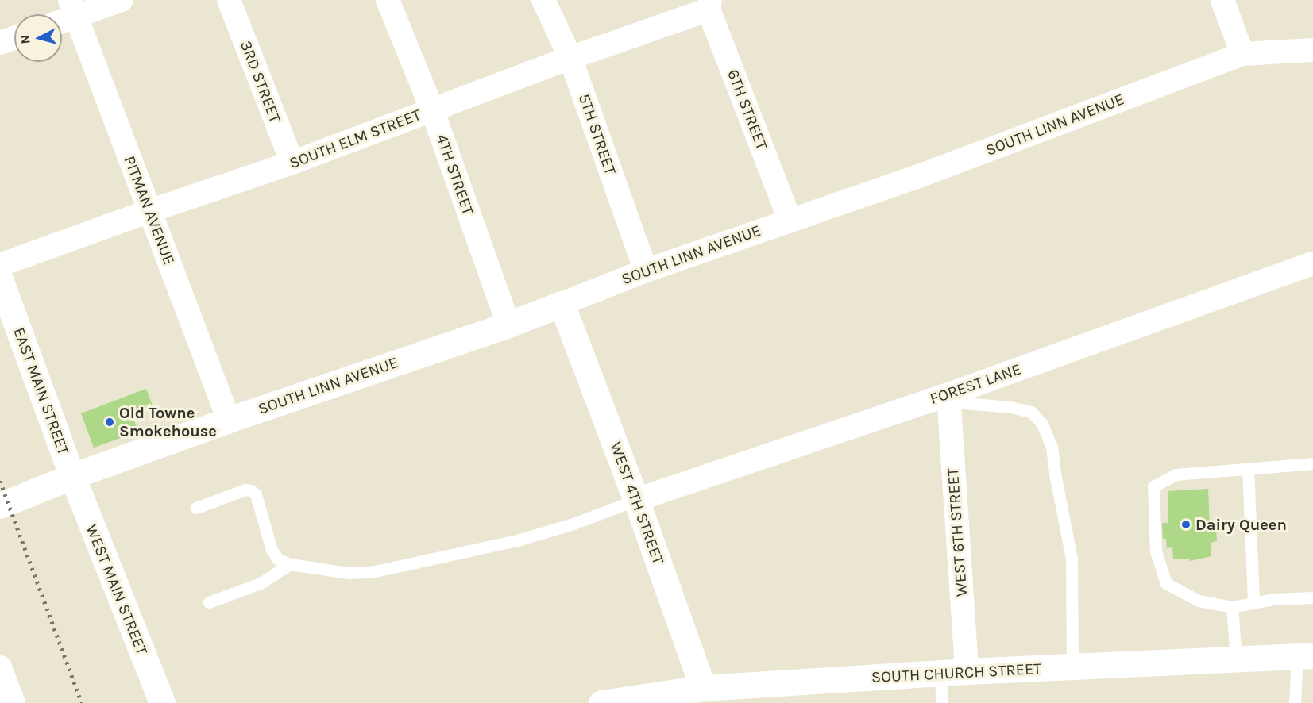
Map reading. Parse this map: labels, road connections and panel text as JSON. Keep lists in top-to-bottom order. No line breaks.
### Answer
{"streets":{"street":["3RD STREET","6TH STREET","SOUTH LINN AVENUE","5TH STREET","SOUTH ELM STREET","4TH STREET","PITMAN AVENUE","FOREST LANE","EAST MAIN STREET","WEST 4TH STREET","WEST 6TH STREET","WEST MAIN STREET","SOUTH CHURCH STREET"]},"crossings":[["3RD STREET","SOUTH ELM STREET"],["6TH STREET","SOUTH LINN AVENUE"],["6TH STREET","SOUTH ELM STREET"],["SOUTH LINN AVENUE","5TH STREET"],["SOUTH LINN AVENUE","4TH STREET"],["SOUTH LINN AVENUE","PITMAN AVENUE"],["SOUTH LINN AVENUE","EAST MAIN STREET"],["SOUTH LINN AVENUE","WEST 4TH STREET"],["SOUTH LINN AVENUE","WEST MAIN STREET"],["5TH STREET","SOUTH ELM STREET"],["SOUTH ELM STREET","4TH STREET"],["SOUTH ELM STREET","PITMAN AVENUE"],["FOREST LANE","WEST 4TH STREET"],["FOREST LANE","WEST 6TH STREET"],["EAST MAIN STREET","WEST MAIN STREET"],["WEST 4TH STREET","SOUTH CHURCH STREET"],["WEST 6TH STREET","SOUTH CHURCH STREET"]],"places":["Old Towne Smokehouse","Dairy Queen"],"north":"left"}
